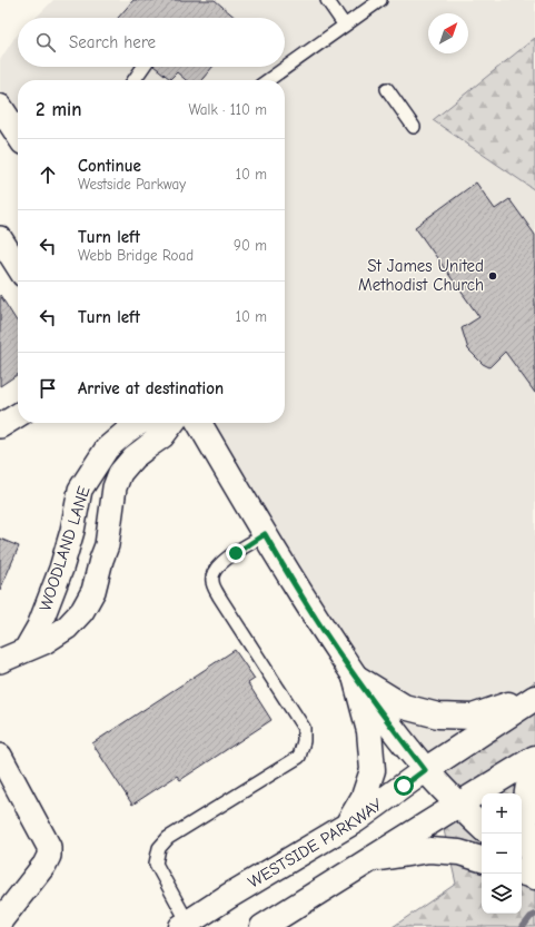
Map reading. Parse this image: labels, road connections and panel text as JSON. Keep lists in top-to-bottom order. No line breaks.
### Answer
{"streets":{"main road":["WESTSIDE PARKWAY"],"street":["WOODLAND LANE"]},"places":["St James United Methodist Church"],"north":"top right","page":{"search":"Search here","heading":["2 min","Walk · 110 m"],"list":[["Continue","Westside Parkway","10 m"],["Turn left","Webb Bridge Road","90 m"],["Turn left","10 m"],"Arrive at destination"],"map_buttons":["+","−"]}}
